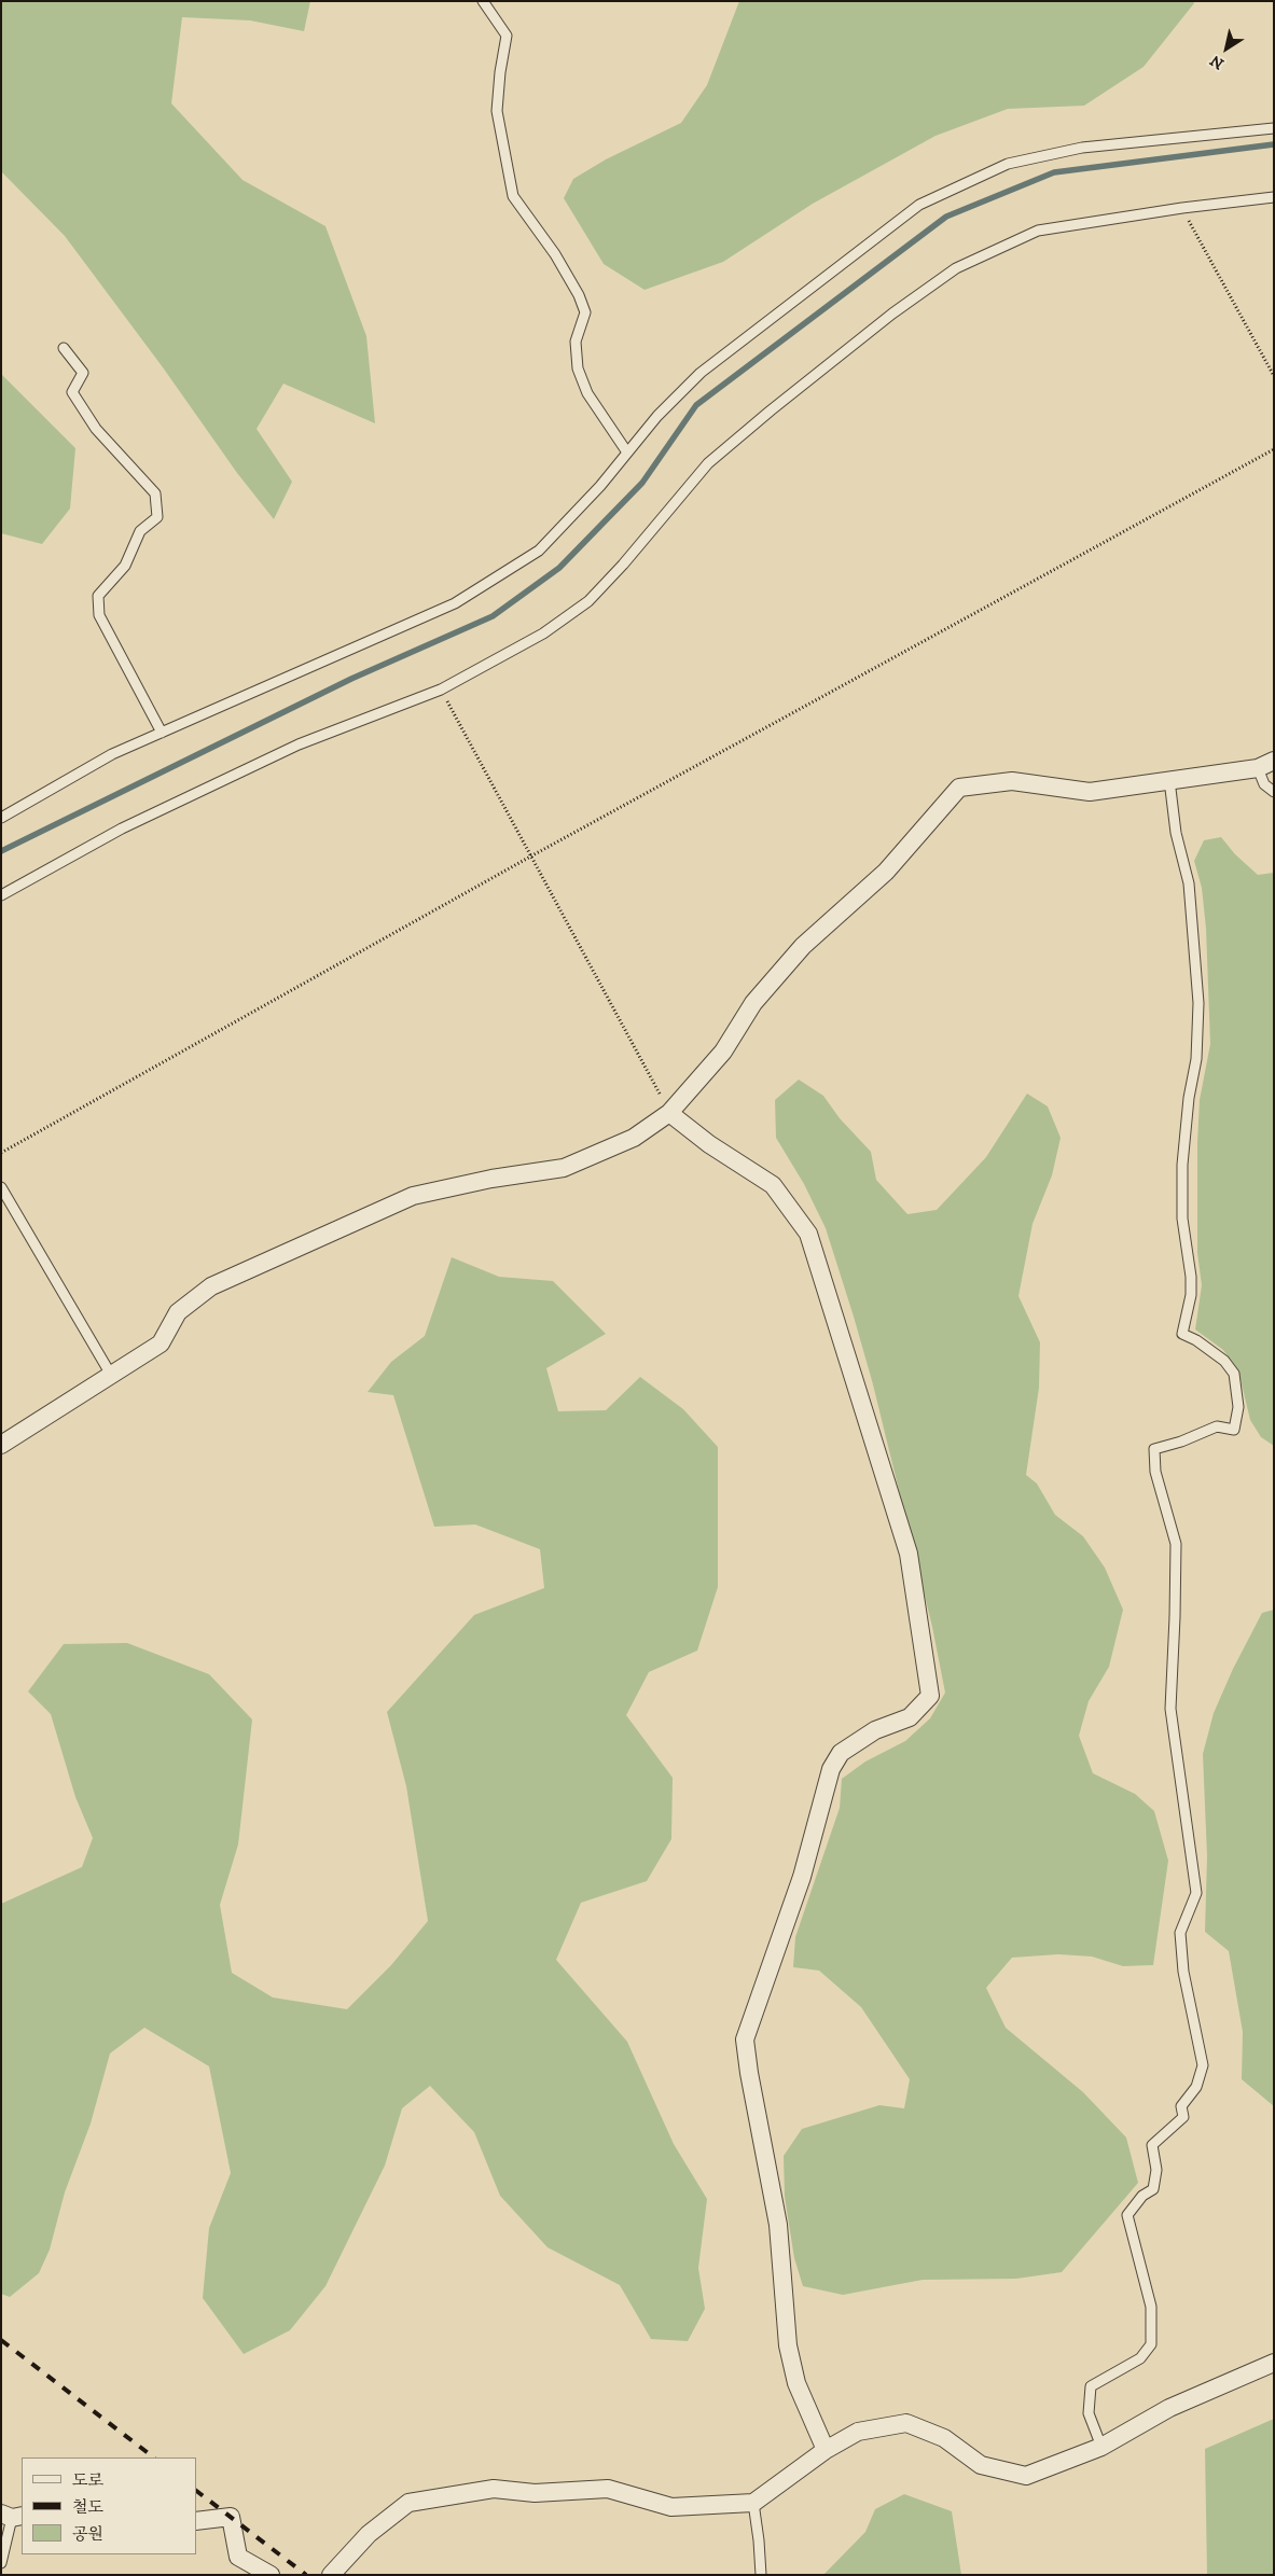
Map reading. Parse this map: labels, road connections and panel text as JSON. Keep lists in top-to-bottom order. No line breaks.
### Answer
{"legend":["도로","철도","공원"],"north":"bottom left"}
